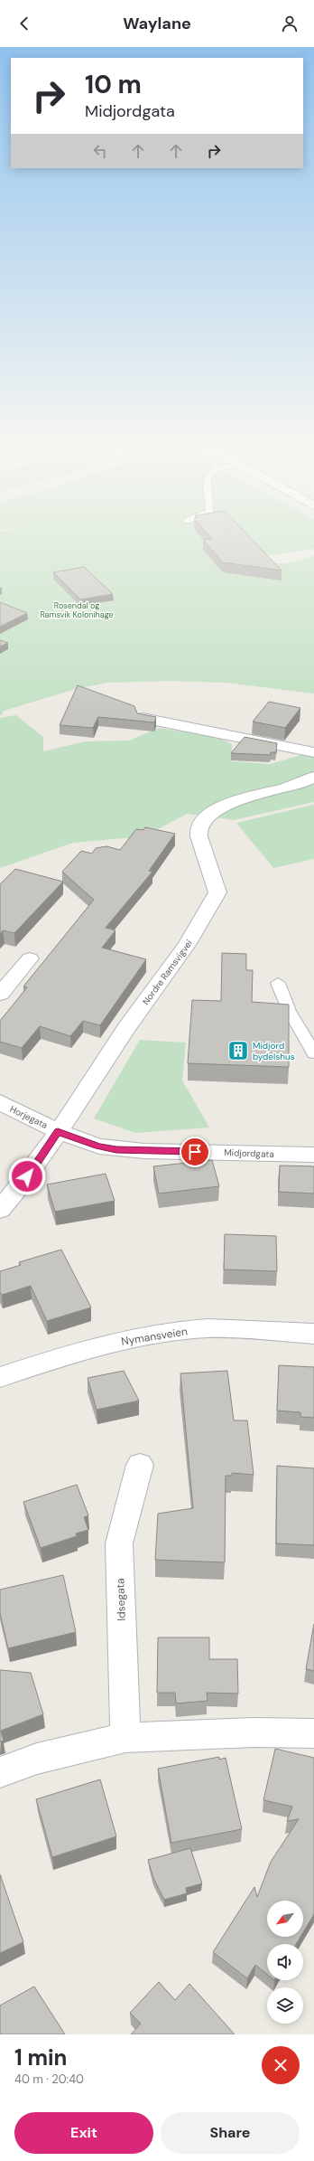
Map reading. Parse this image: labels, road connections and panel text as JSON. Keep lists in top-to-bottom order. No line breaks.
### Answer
{"streets":{"street":["Nordre Ramsvigvei","Horjegata","Midjordgata","Nymansveien","Idsegata"]},"crossings":[["Nordre Ramsvigvei","Horjegata"],["Nordre Ramsvigvei","Midjordgata"],["Horjegata","Midjordgata"]],"parks":["Rosendal og Ramsvik Kolonihage"],"places":{"building":["Midjord bydelshus"]},"north":"bottom left","page":{"header":"Waylane","turn":["10 m","Midjordgata"],"heading":["1 min","40 m · 20:40"],"buttons":["Exit","Share"]}}
